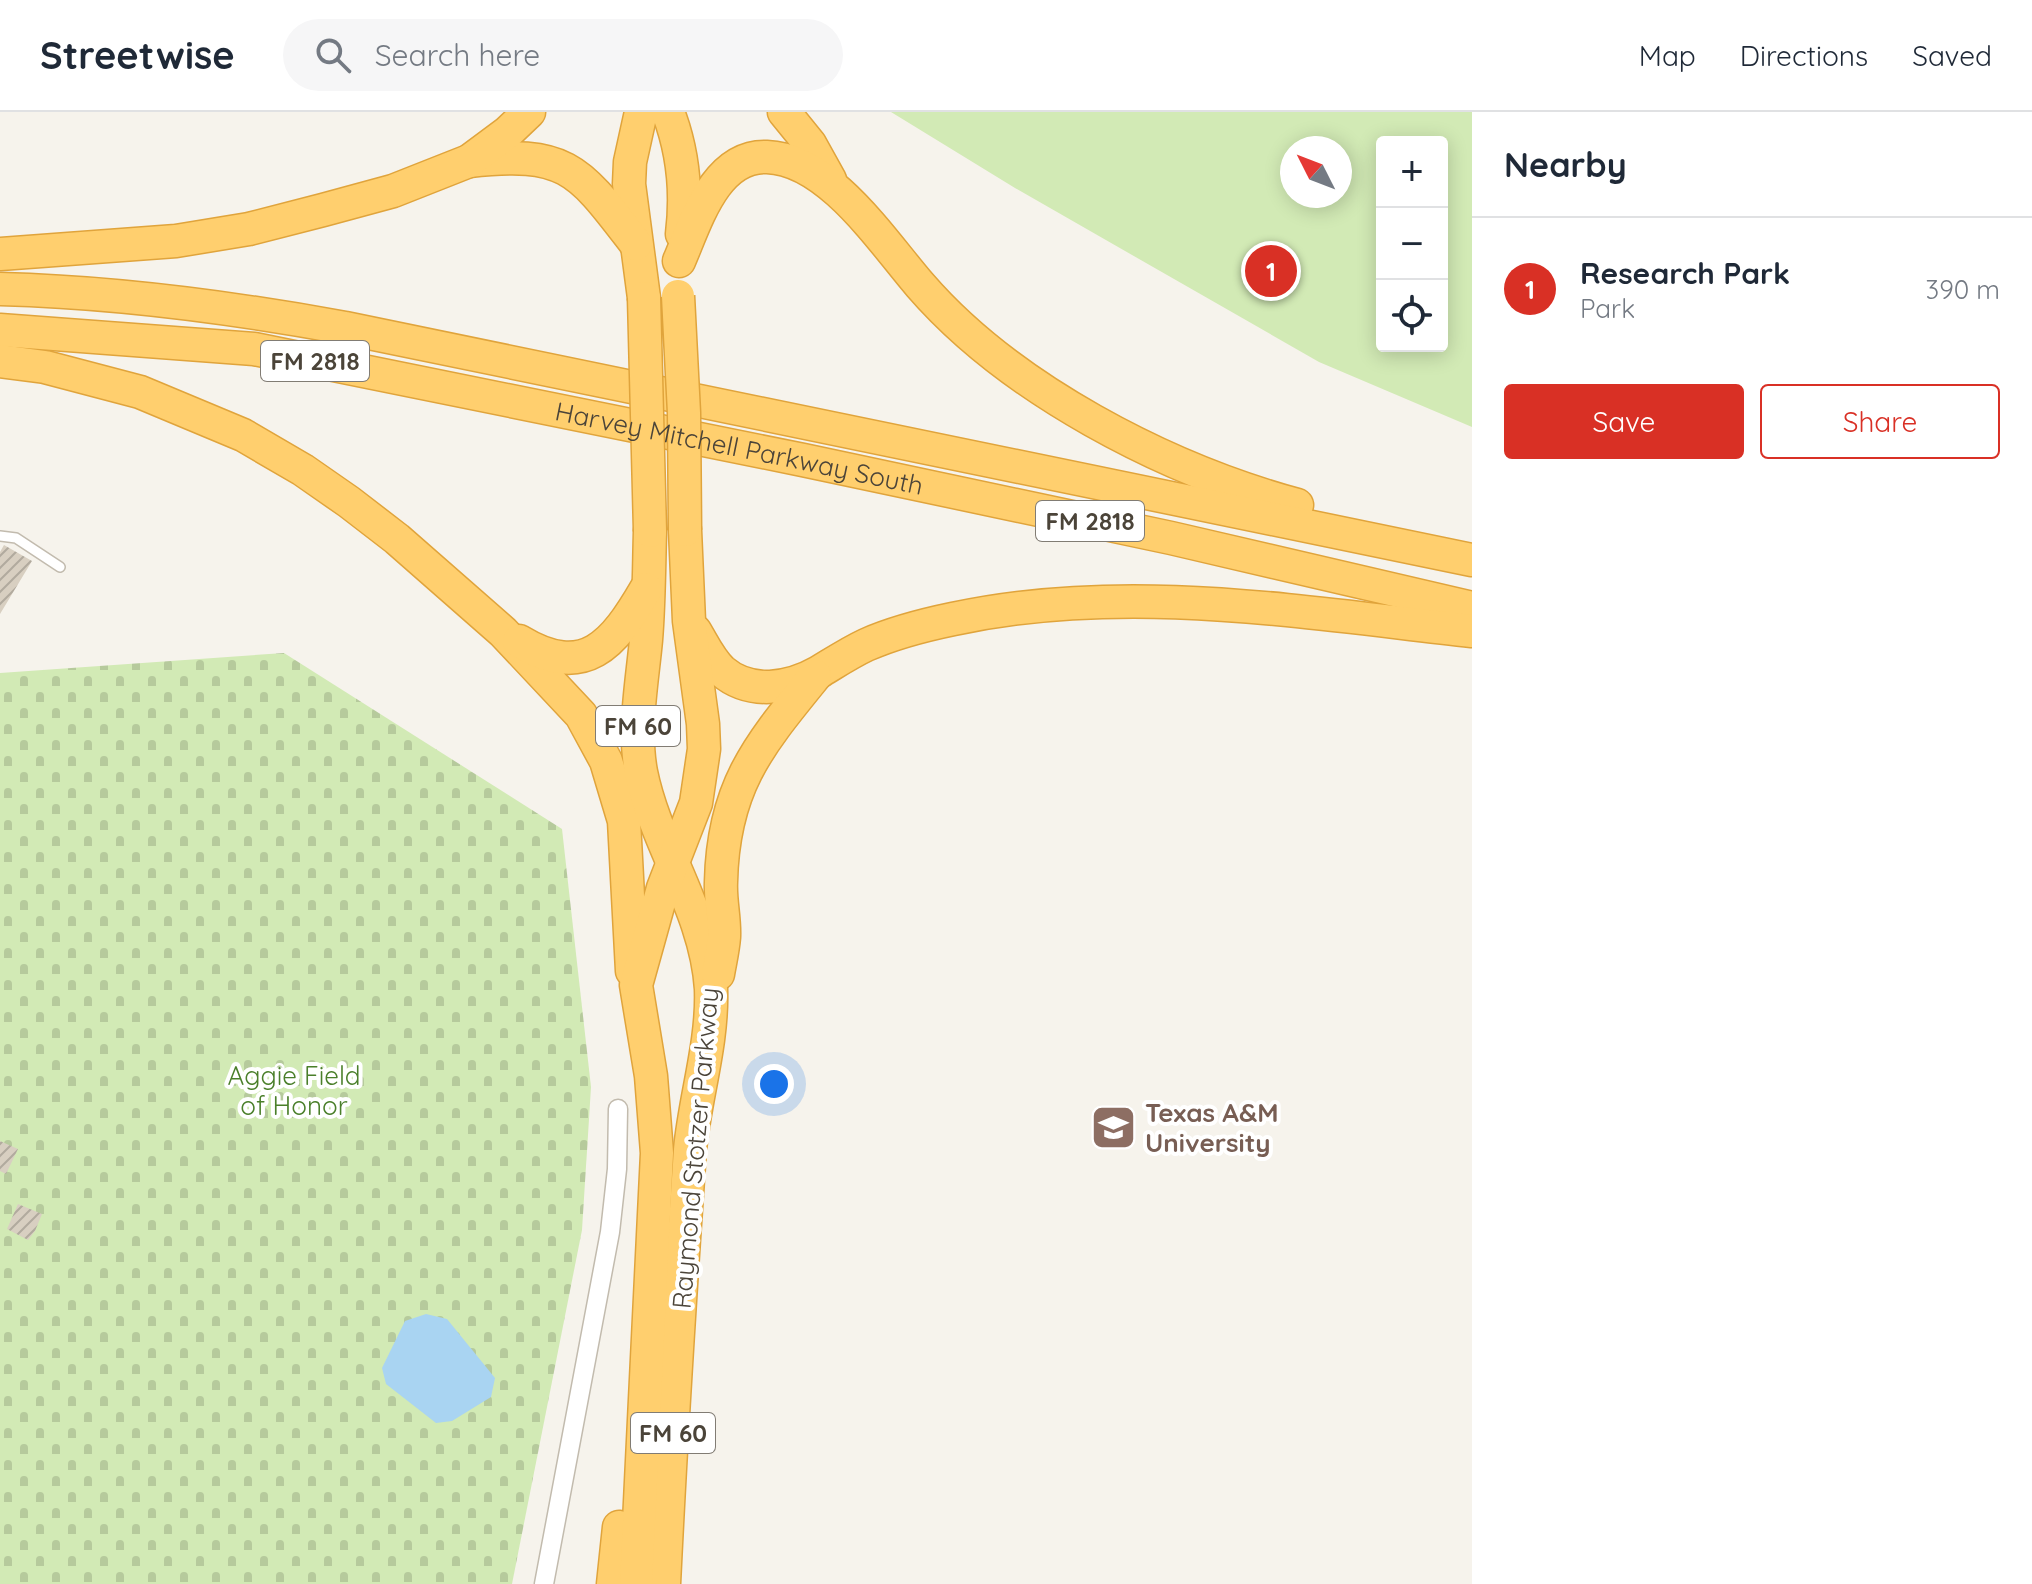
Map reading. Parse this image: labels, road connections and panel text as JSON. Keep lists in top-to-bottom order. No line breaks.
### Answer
{"streets":{"highway":["FM 2818","Harvey Mitchell Parkway South","FM 60","Raymond Stotzer Parkway"]},"parks":["Aggie Field of Honor"],"places":{"school or university":["Texas A&M University"]},"north":"top left","page":{"header":"Streetwise","search":"Search here","nav":["Map","Directions","Saved"],"heading":"Nearby","map_buttons":["+","−"],"list":[{"mark":"1","name":"Research Park","note":"Park","value":"390 m"}],"pins":"1","buttons":["Save","Share"]}}
